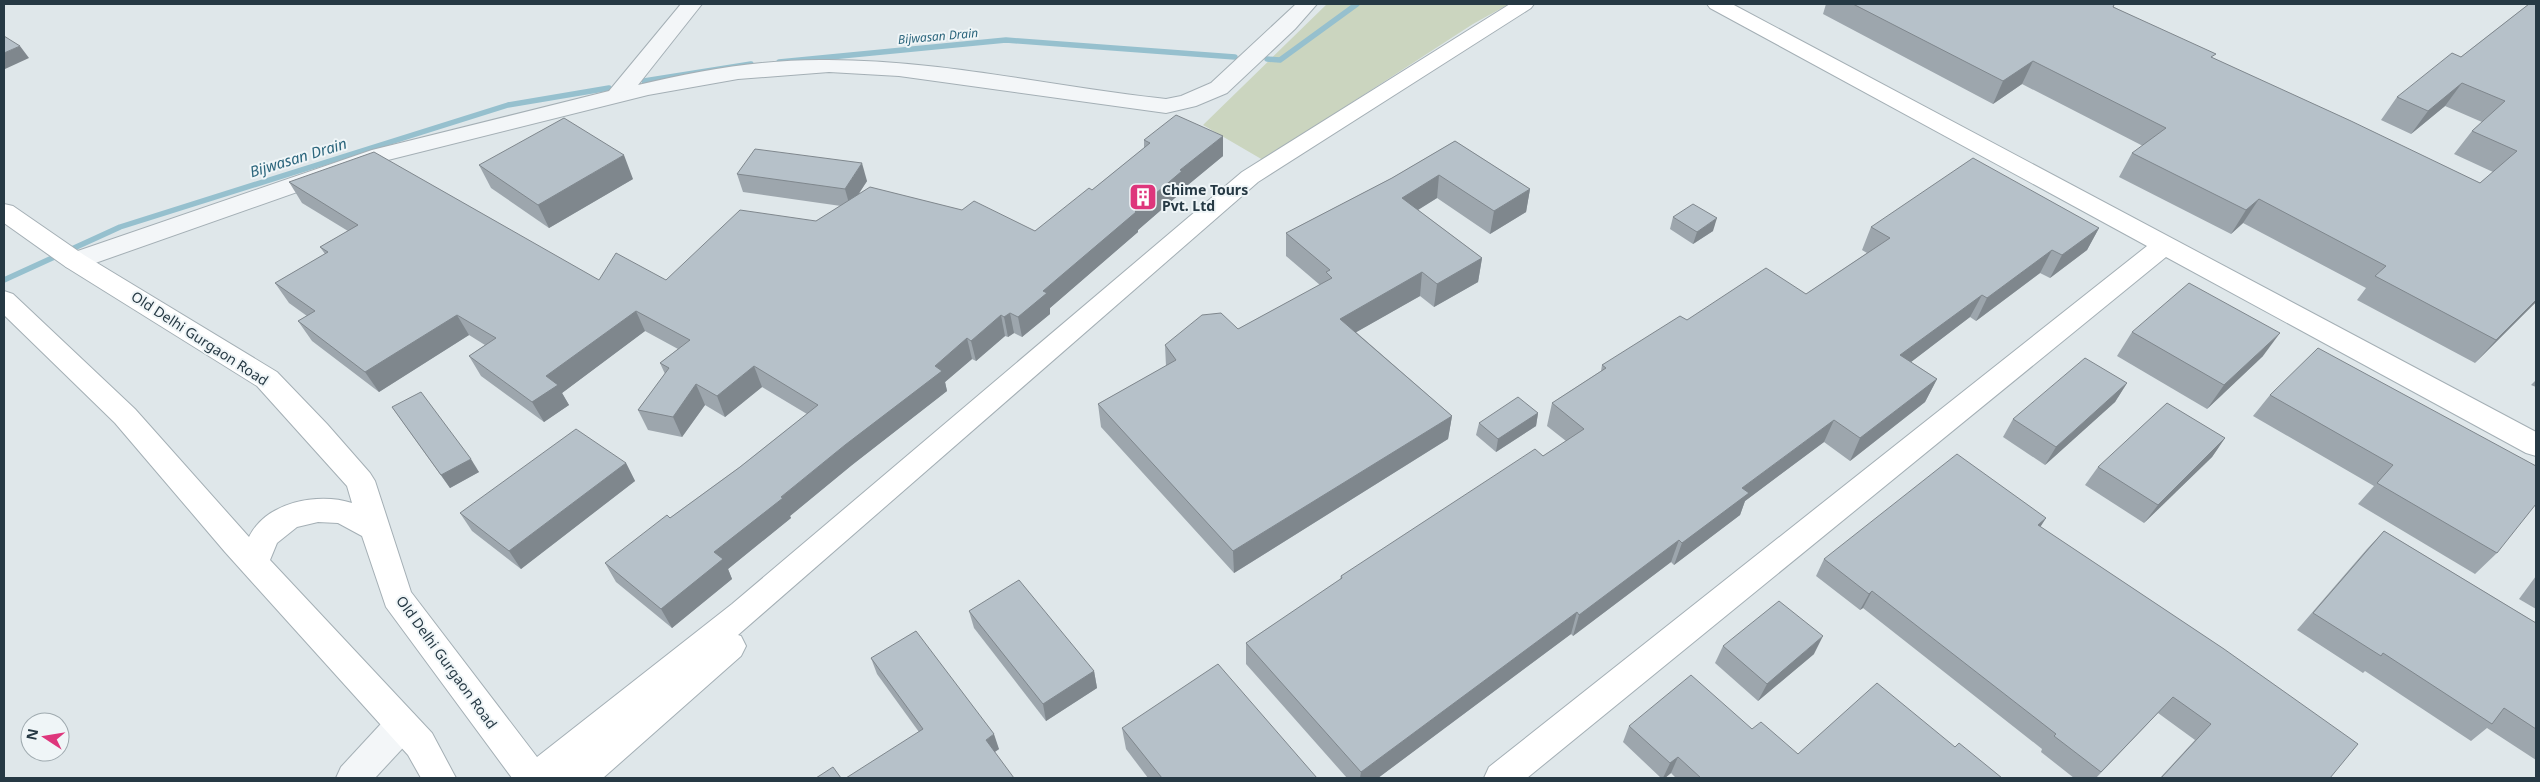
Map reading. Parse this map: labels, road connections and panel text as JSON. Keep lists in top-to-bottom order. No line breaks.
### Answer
{"streets":{"street":["Old Delhi Gurgaon Road"]},"water":["Bijwasan Drain"],"places":{"building":["Chime Tours Pvt. Ltd"]},"north":"left"}
